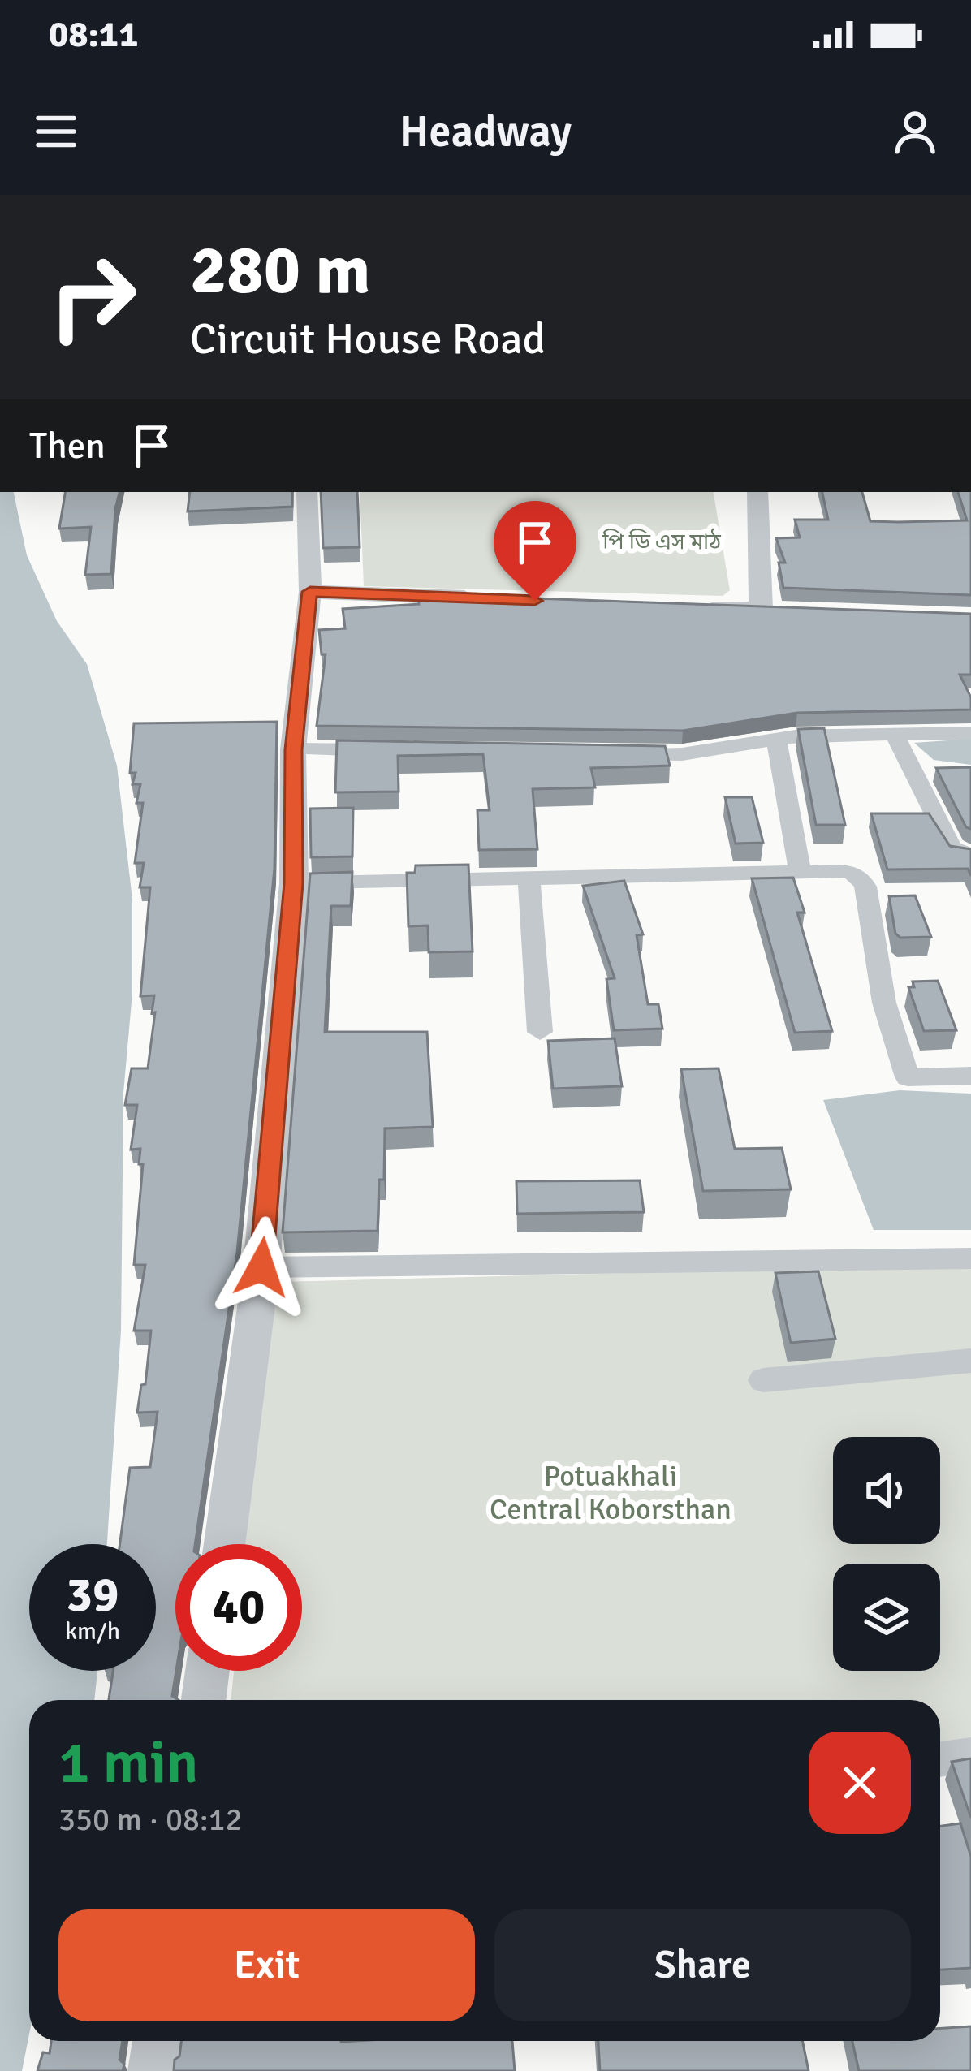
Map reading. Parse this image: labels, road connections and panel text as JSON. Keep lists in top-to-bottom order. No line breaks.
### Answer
{"parks":["পি ডি এস মাঠ","Potuakhali Central Koborsthan"],"page":{"status":"08:11","header":"Headway","turn":["280 m","Circuit House Road"],"then":"Then","speed":"39 km/h","limit":"40","heading":["1 min","350 m · 08:12"],"buttons":["Exit","Share"]}}
